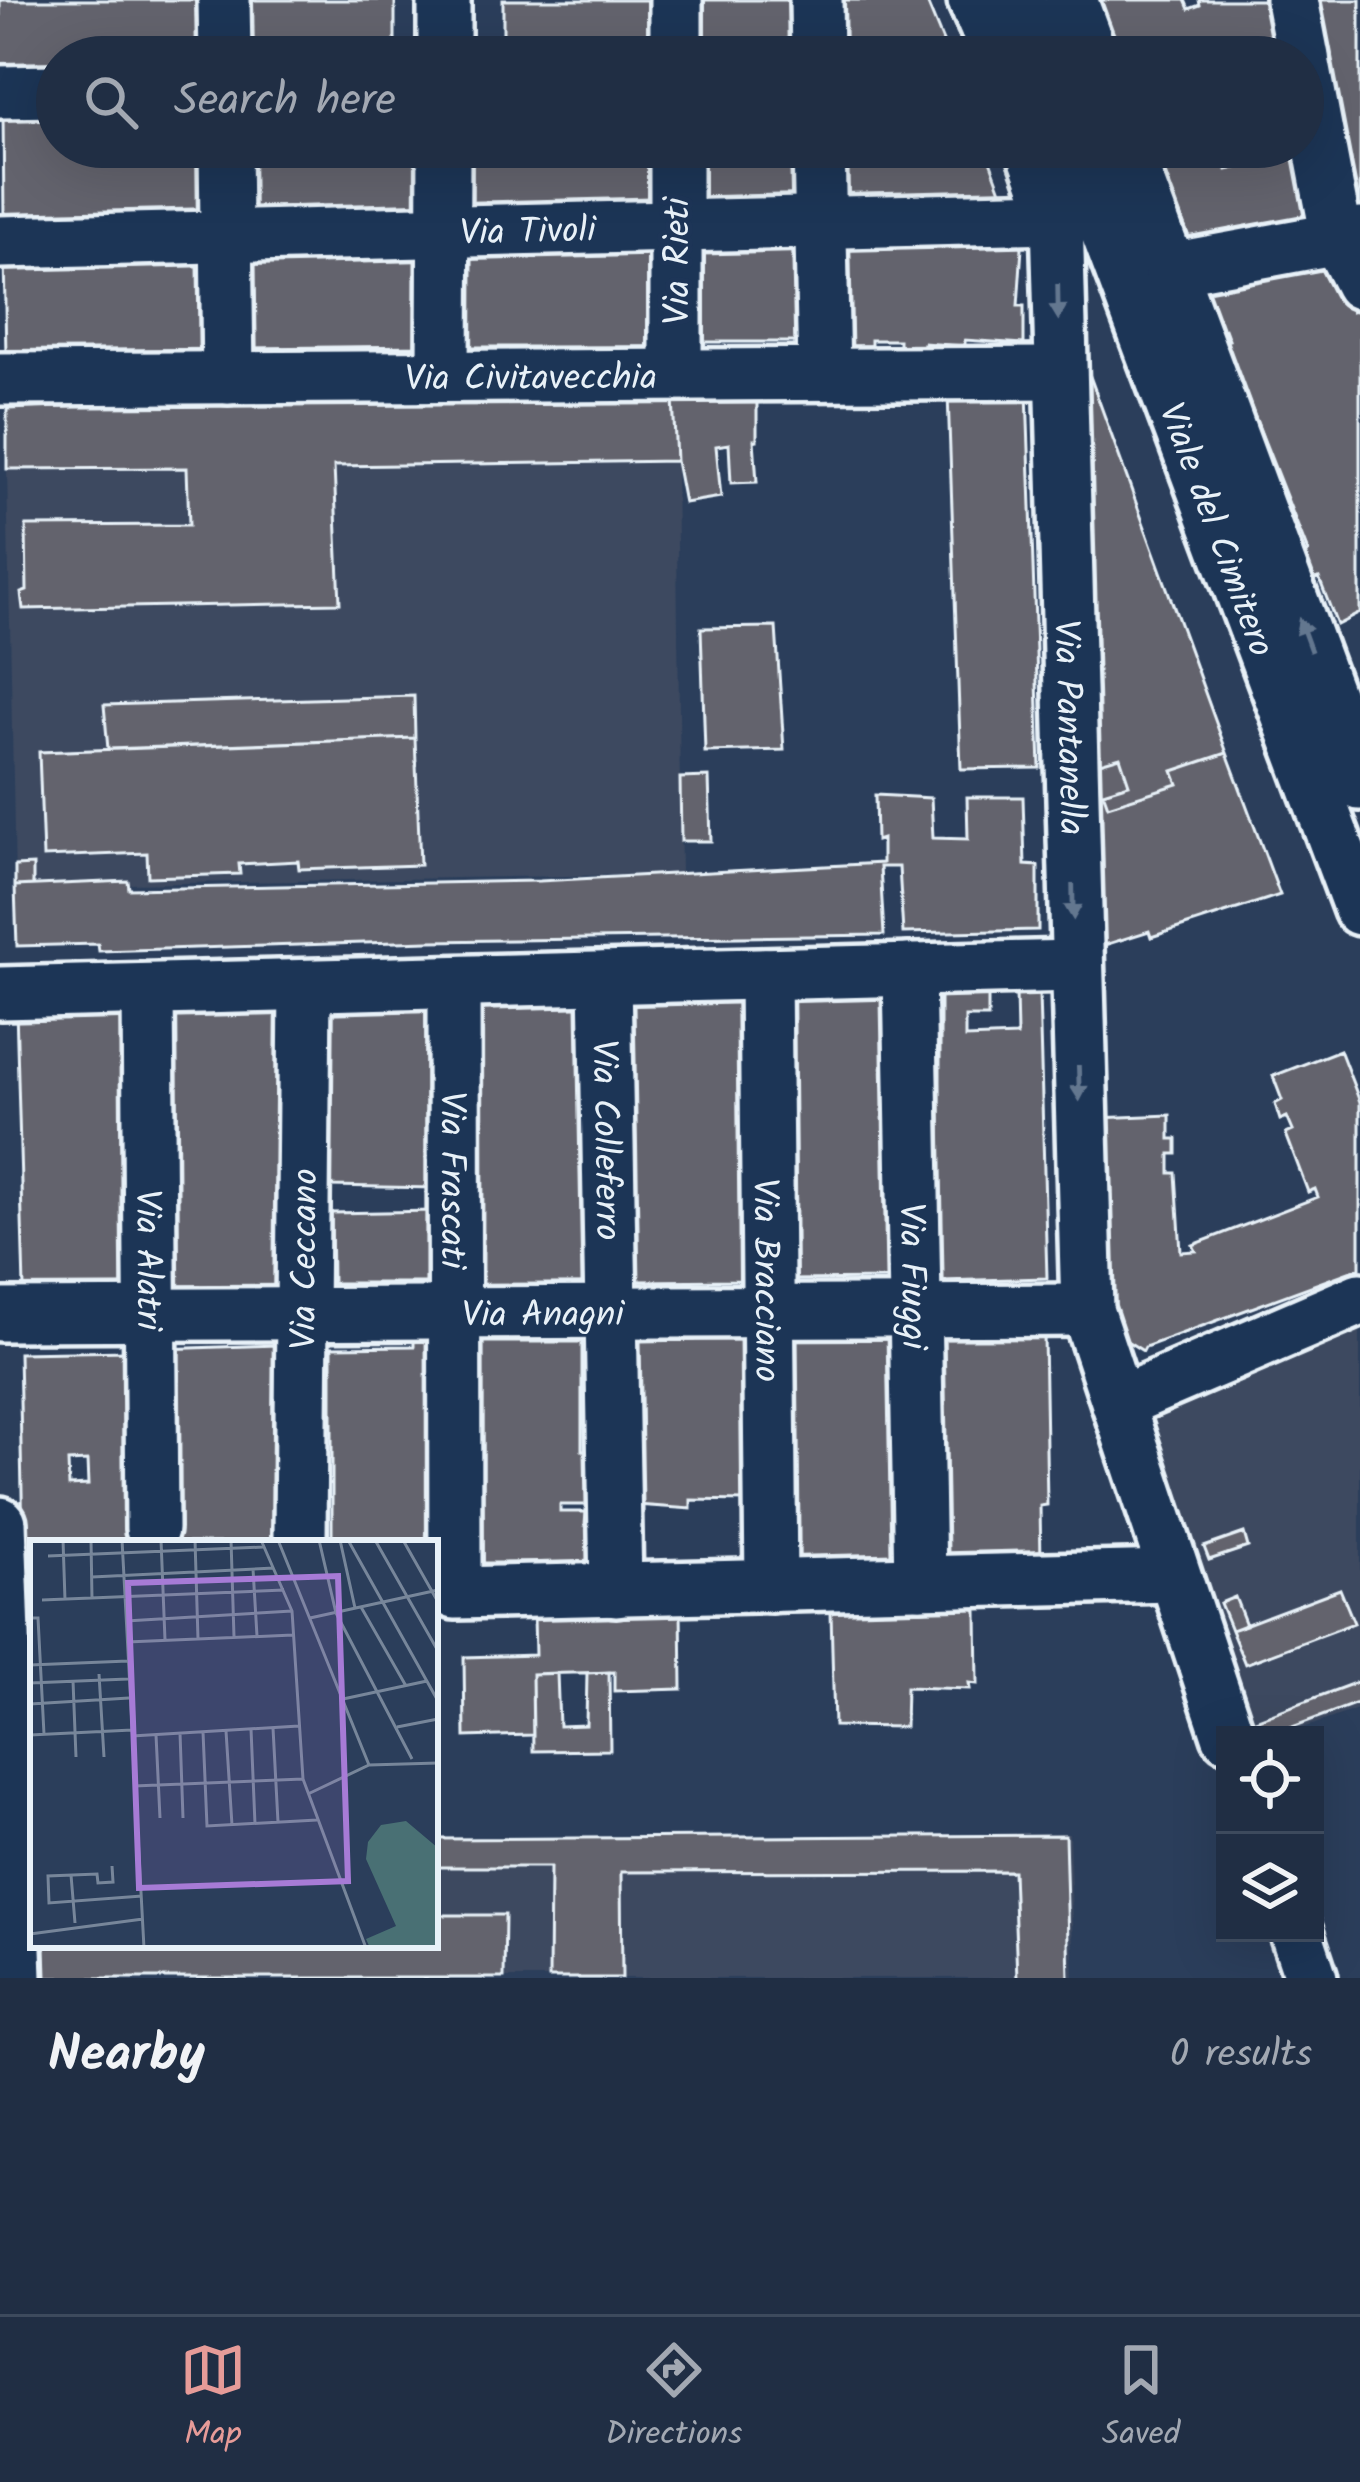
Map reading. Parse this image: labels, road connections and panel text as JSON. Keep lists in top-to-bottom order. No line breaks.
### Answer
{"streets":{"street":["Via Tivoli","Via Rieti","Via Civitavecchia","Viale del Cimitero","Via Pantanella","Via Colleferro","Via Frascati","Via Alatri","Via Ceccano","Via Fiuggi","Via Bracciano","Via Anagni"]},"crossings":[["Via Tivoli","Via Rieti"],["Via Tivoli","Via Pantanella"],["Via Rieti","Via Civitavecchia"],["Via Civitavecchia","Via Pantanella"],["Via Pantanella","Via Anagni"],["Via Colleferro","Via Frascati"],["Via Colleferro","Via Anagni"],["Via Frascati","Via Anagni"],["Via Alatri","Via Anagni"],["Via Ceccano","Via Anagni"],["Via Fiuggi","Via Anagni"],["Via Bracciano","Via Anagni"]],"one_way":["Via Pantanella"],"page":{"search":"Search here","heading":["Nearby","0 results"],"nav":["Map","Directions","Saved"]}}
